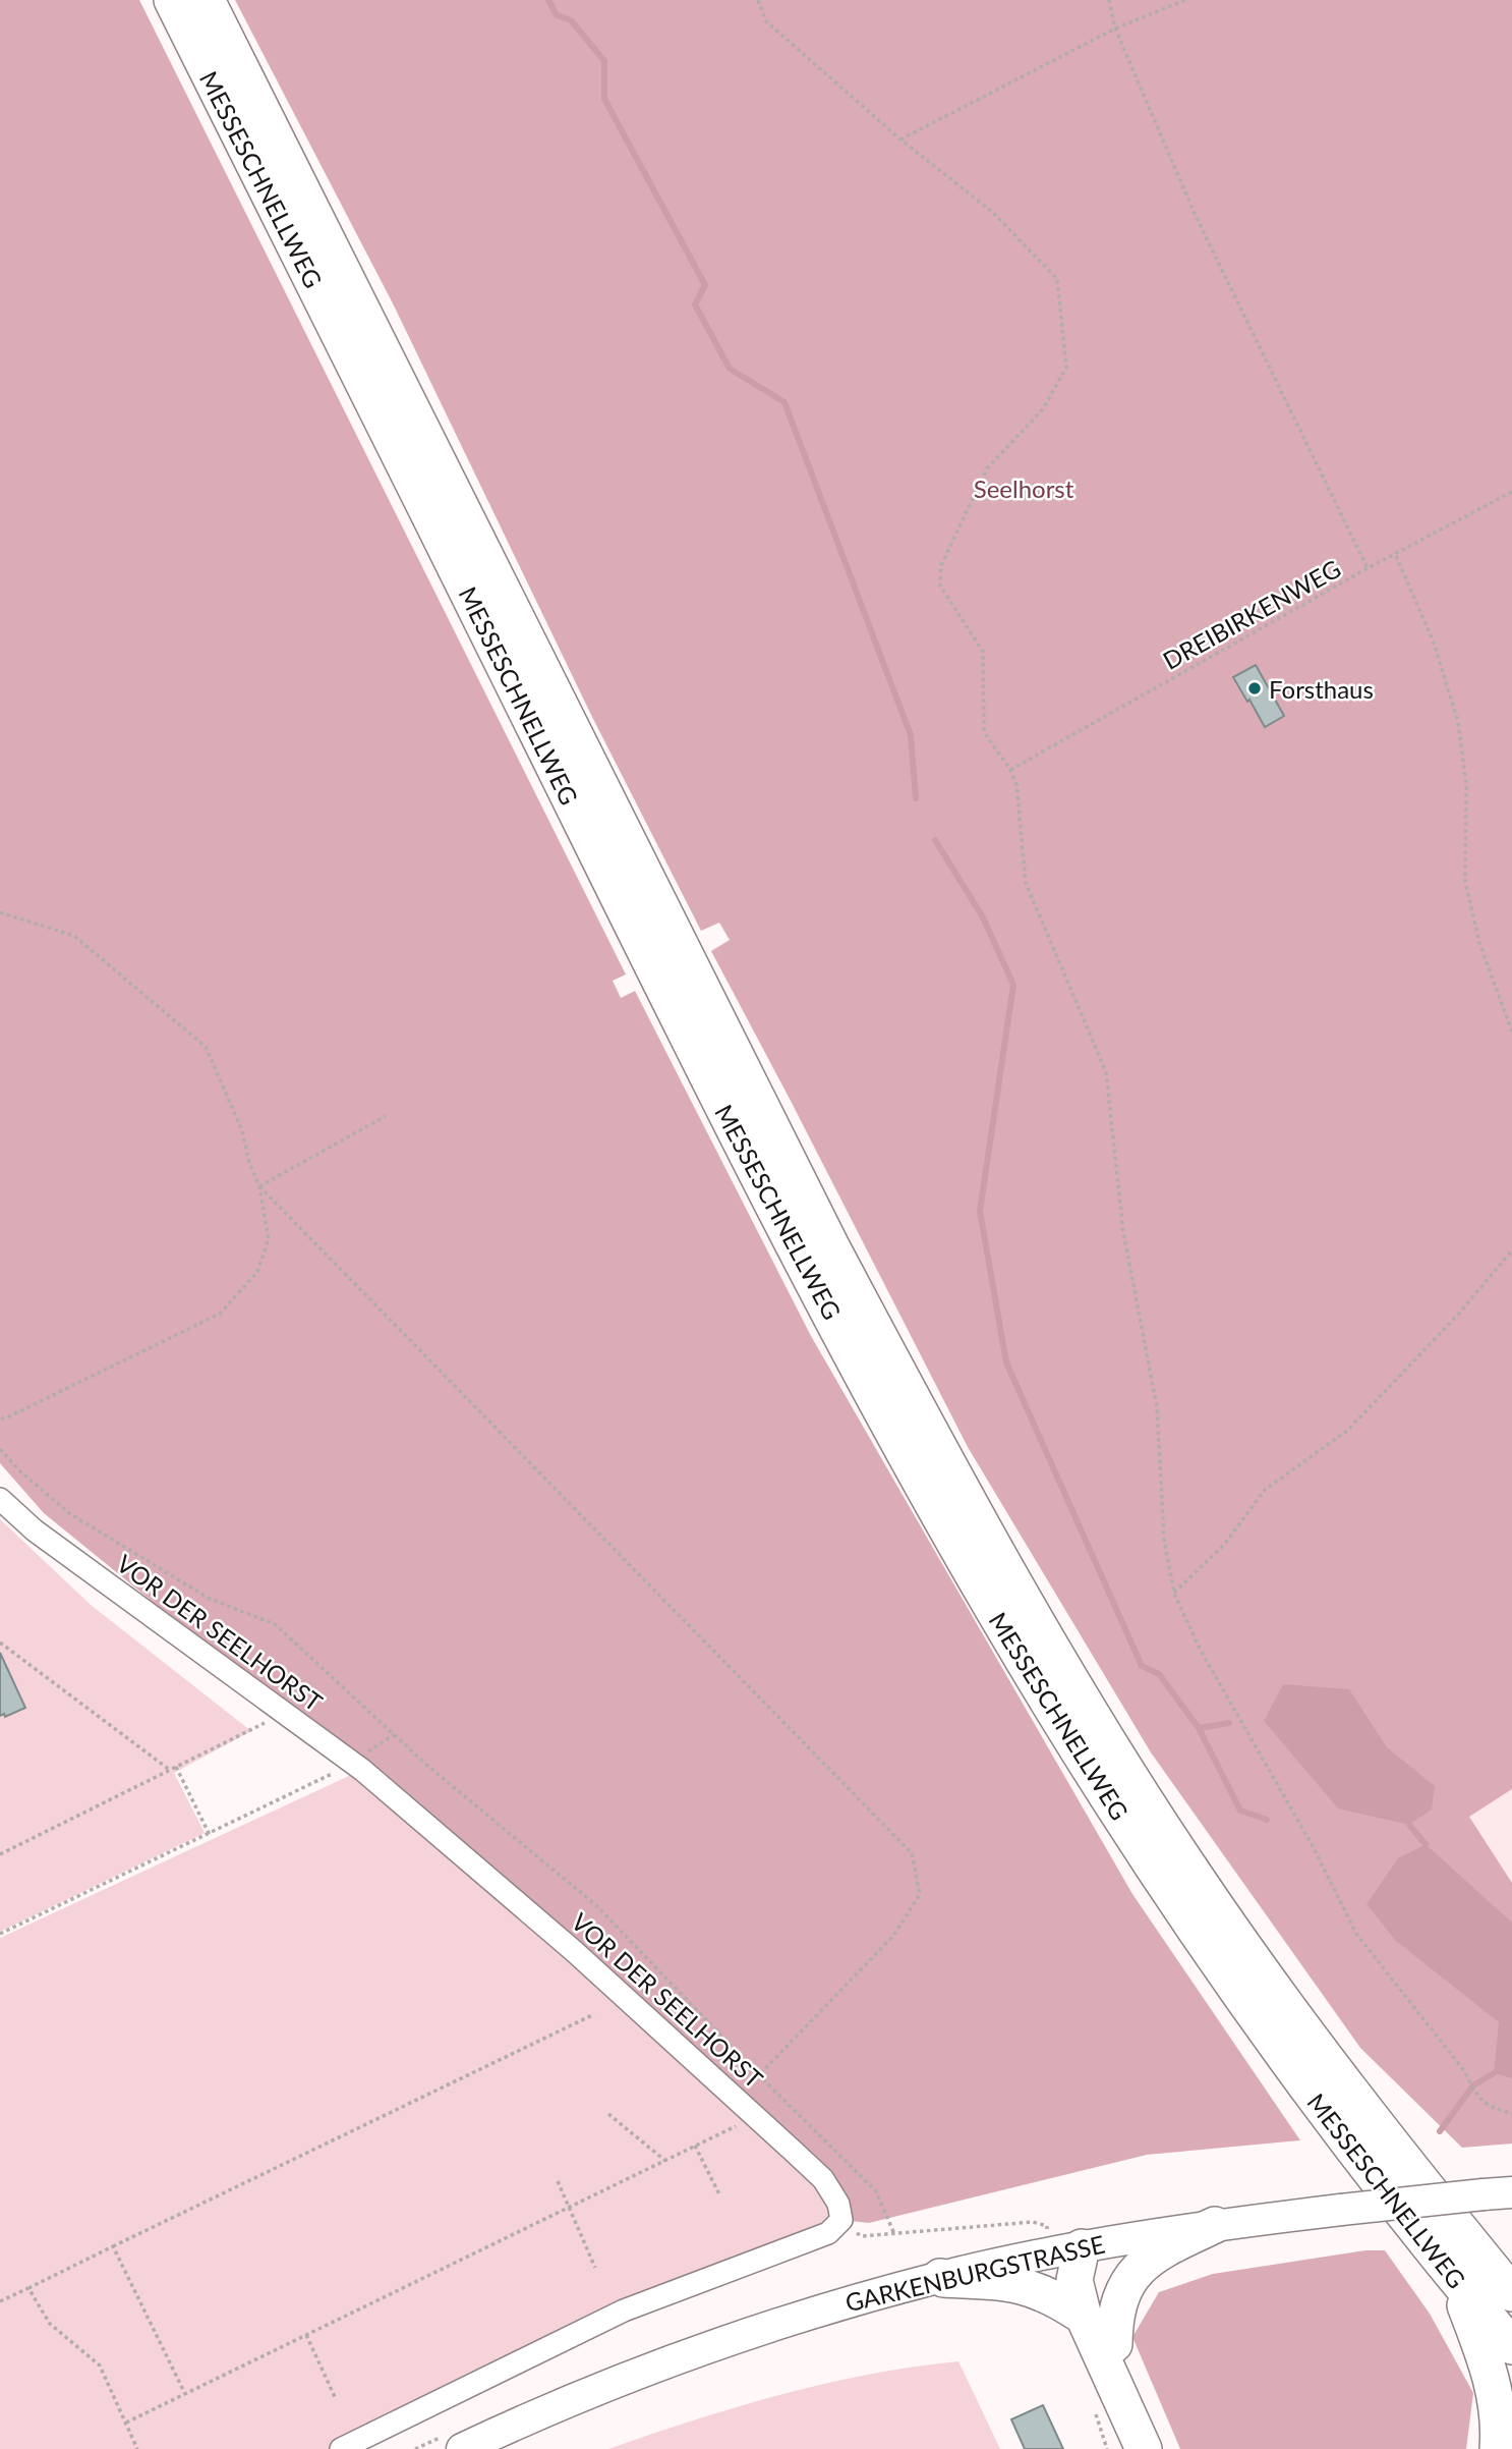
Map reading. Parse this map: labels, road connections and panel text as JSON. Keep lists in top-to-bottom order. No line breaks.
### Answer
{"streets":{"highway":["MESSESCHNELLWEG"],"main road":["GARKENBURGSTRASSE"],"street":["VOR DER SEELHORST"],"path":["DREIBIRKENWEG"]},"parks":["Seelhorst"],"places":["Forsthaus"]}
